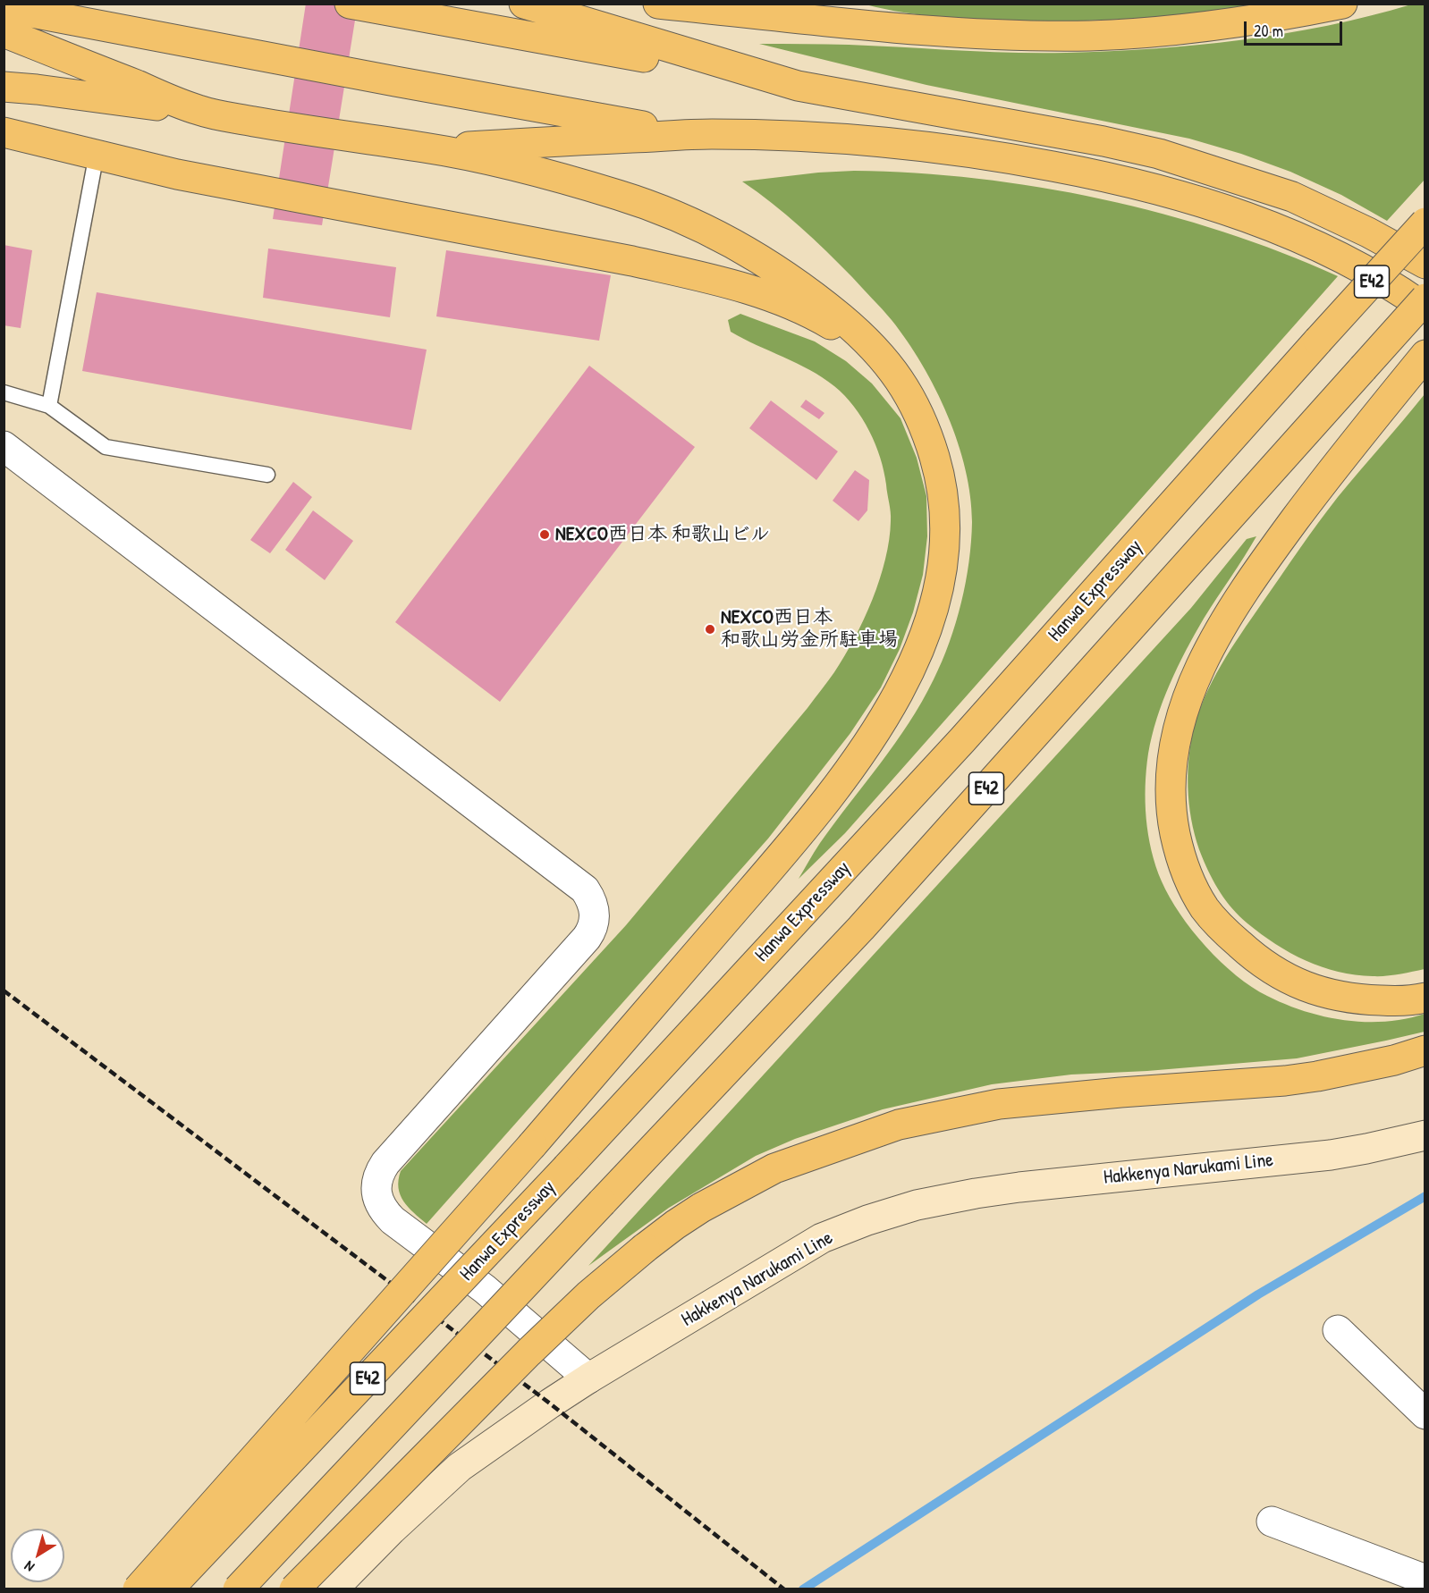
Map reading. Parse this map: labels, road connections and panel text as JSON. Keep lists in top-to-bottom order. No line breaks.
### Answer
{"streets":{"highway":["E42","Hanwa Expressway"],"main road":["Hakkenya Narukami Line"]},"places":["NEXCO西日本 和歌山ビル","NEXCO西日本 和歌山労金所駐車場"],"scale_bar":"20 m","north":"bottom left"}
